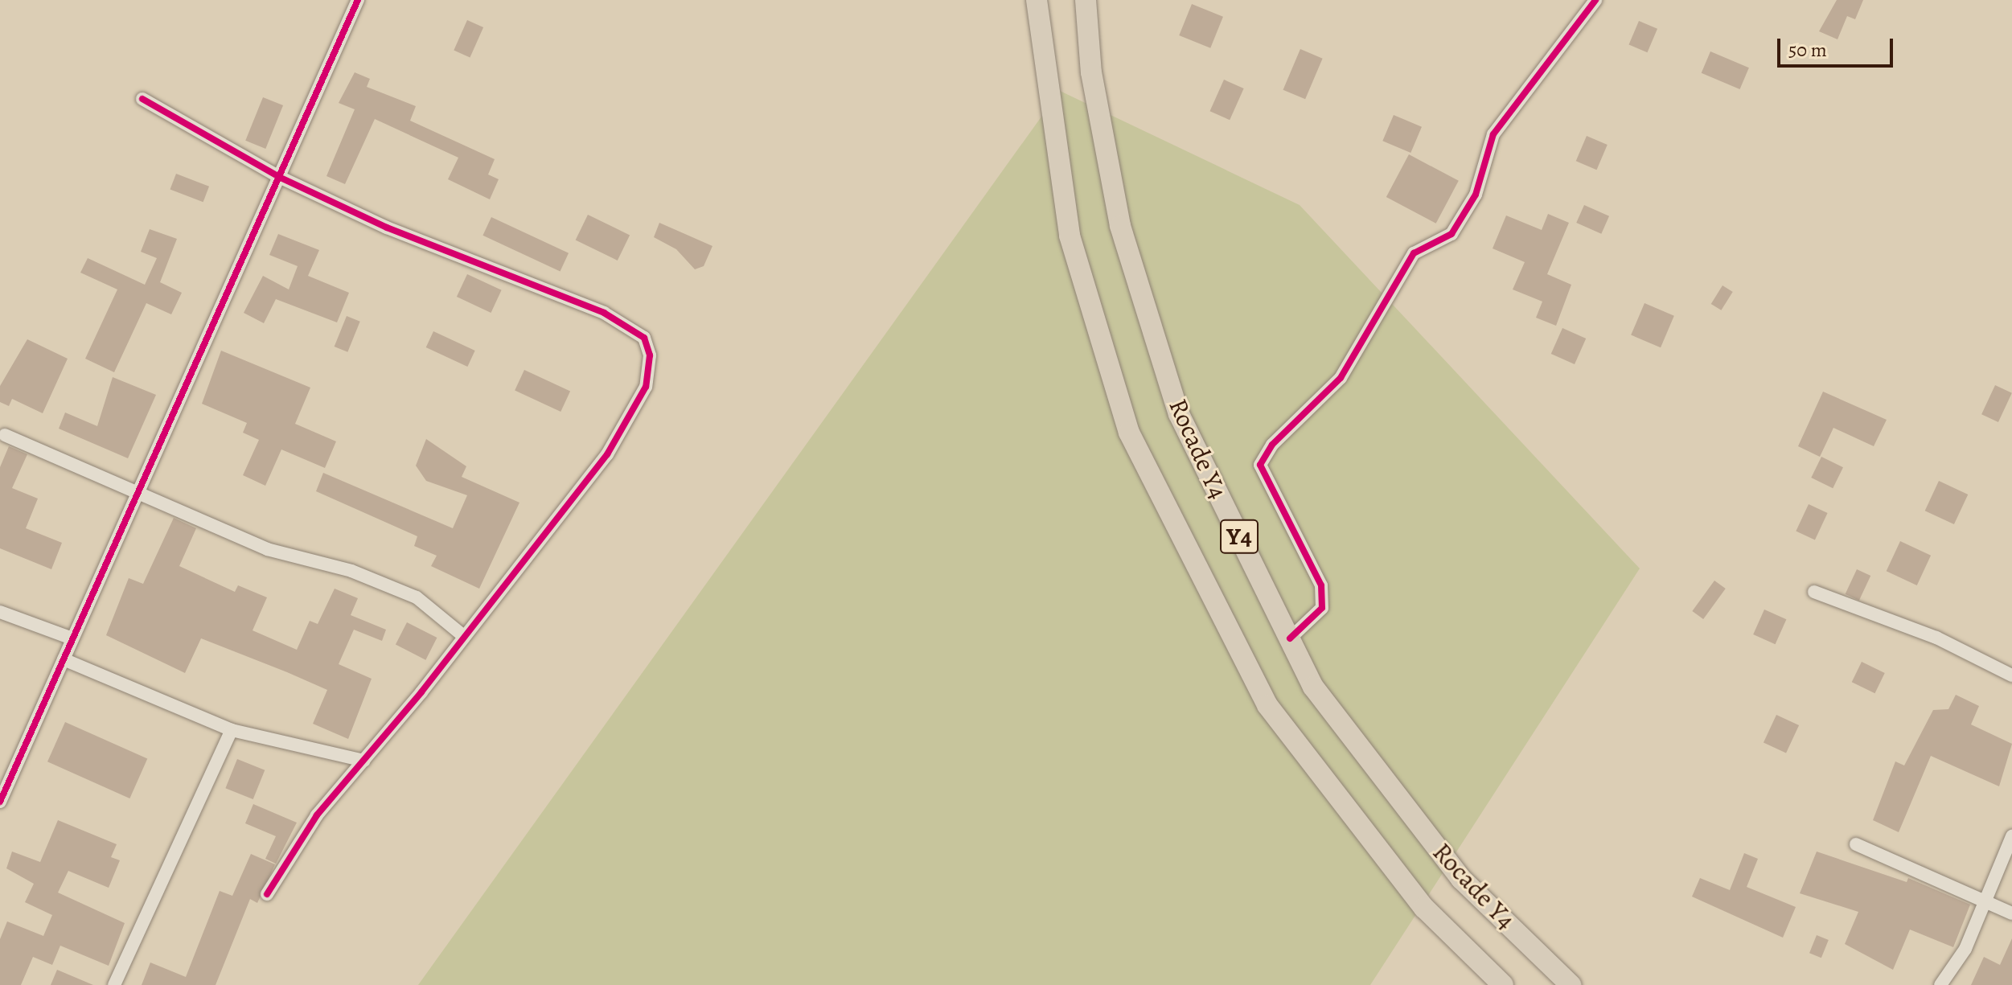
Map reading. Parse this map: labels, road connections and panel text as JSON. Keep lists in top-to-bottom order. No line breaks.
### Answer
{"streets":{"highway":["Rocade Y4","Y4"]},"scale_bar":"50 m"}
